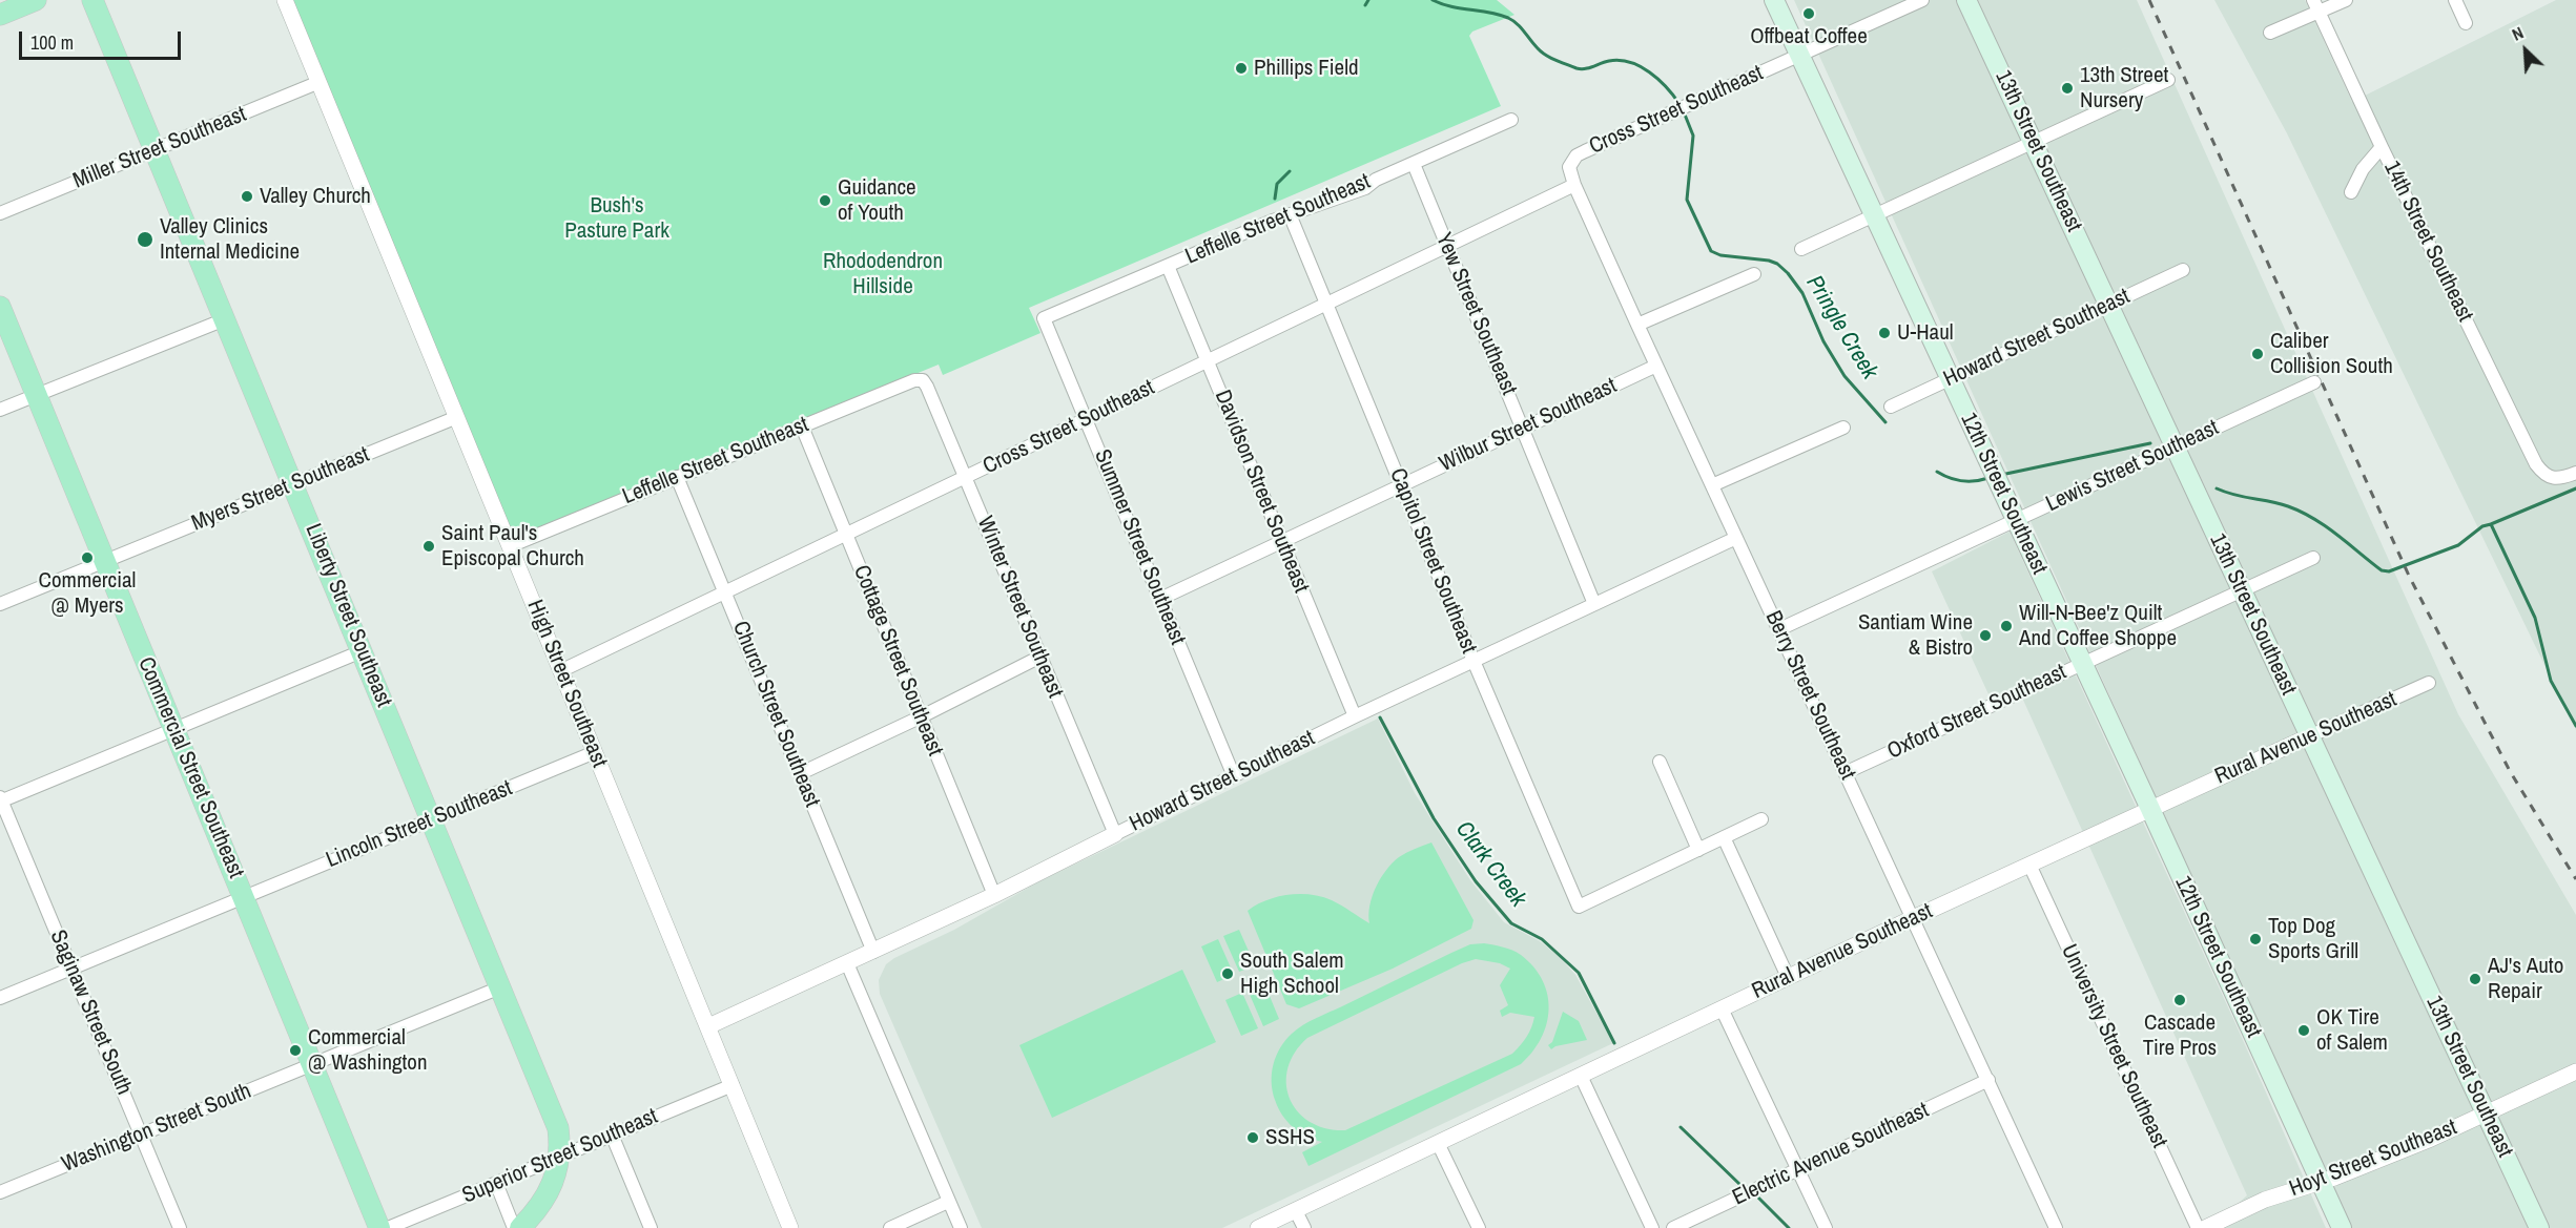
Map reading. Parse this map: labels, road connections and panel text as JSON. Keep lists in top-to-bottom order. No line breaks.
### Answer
{"streets":{"main road":["13th Street Southeast","12th Street Southeast","Liberty Street Southeast","Commercial Street Southeast"],"street":["Cross Street Southeast","Miller Street Southeast","Leffelle Street Southeast","14th Street Southeast","Yew Street Southeast","Howard Street Southeast","Wilbur Street Southeast","Lewis Street Southeast","Myers Street Southeast","Davidson Street Southeast","Summer Street Southeast","Capitol Street Southeast","Winter Street Southeast","Cottage Street Southeast","High Street Southeast","Berry Street Southeast","Oxford Street Southeast","Church Street Southeast","Rural Avenue Southeast","Lincoln Street Southeast","Saginaw Street South","University Street Southeast","Washington Street South","Electric Avenue Southeast","Superior Street Southeast","Hoyt Street Southeast"]},"crossings":[["Cross Street Southeast","Yew Street Southeast"],["Cross Street Southeast","Davidson Street Southeast"],["Cross Street Southeast","12th Street Southeast"],["Cross Street Southeast","Summer Street Southeast"],["Cross Street Southeast","Capitol Street Southeast"],["Cross Street Southeast","Winter Street Southeast"],["Cross Street Southeast","Cottage Street Southeast"],["Cross Street Southeast","High Street Southeast"],["Cross Street Southeast","Berry Street Southeast"],["Cross Street Southeast","Church Street Southeast"],["Miller Street Southeast","Liberty Street Southeast"],["Miller Street Southeast","High Street Southeast"],["13th Street Southeast","Howard Street Southeast"],["13th Street Southeast","Lewis Street Southeast"],["13th Street Southeast","Oxford Street Southeast"],["13th Street Southeast","Rural Avenue Southeast"],["13th Street Southeast","Hoyt Street Southeast"],["Leffelle Street Southeast","Yew Street Southeast"],["Leffelle Street Southeast","Davidson Street Southeast"],["Leffelle Street Southeast","Summer Street Southeast"],["Leffelle Street Southeast","Capitol Street Southeast"],["Leffelle Street Southeast","Winter Street Southeast"],["Leffelle Street Southeast","Cottage Street Southeast"],["Leffelle Street Southeast","High Street Southeast"],["Leffelle Street Southeast","Church Street Southeast"],["Yew Street Southeast","Howard Street Southeast"],["Yew Street Southeast","Wilbur Street Southeast"],["Howard Street Southeast","Davidson Street Southeast"],["Howard Street Southeast","12th Street Southeast"],["Howard Street Southeast","Summer Street Southeast"],["Howard Street Southeast","Capitol Street Southeast"],["Howard Street Southeast","Winter Street Southeast"],["Howard Street Southeast","Cottage Street Southeast"],["Howard Street Southeast","High Street Southeast"],["Howard Street Southeast","Berry Street Southeast"],["Howard Street Southeast","Church Street Southeast"],["Wilbur Street Southeast","Davidson Street Southeast"],["Wilbur Street Southeast","Summer Street Southeast"],["Wilbur Street Southeast","Capitol Street Southeast"],["Wilbur Street Southeast","Berry Street Southeast"],["Lewis Street Southeast","12th Street Southeast"],["Lewis Street Southeast","Berry Street Southeast"],["Myers Street Southeast","Liberty Street Southeast"],["Myers Street Southeast","High Street Southeast"],["Myers Street Southeast","Commercial Street Southeast"],["12th Street Southeast","Oxford Street Southeast"],["12th Street Southeast","Rural Avenue Southeast"],["12th Street Southeast","Hoyt Street Southeast"],["Liberty Street Southeast","Lincoln Street Southeast"],["Liberty Street Southeast","Washington Street South"],["Liberty Street Southeast","Superior Street Southeast"],["High Street Southeast","Lincoln Street Southeast"],["High Street Southeast","Superior Street Southeast"],["Berry Street Southeast","Oxford Street Southeast"],["Berry Street Southeast","Rural Avenue Southeast"],["Berry Street Southeast","Electric Avenue Southeast"],["Rural Avenue Southeast","University Street Southeast"],["Commercial Street Southeast","Lincoln Street Southeast"],["Commercial Street Southeast","Washington Street South"],["Lincoln Street Southeast","Saginaw Street South"],["Saginaw Street South","Washington Street South"]],"water":["Pringle Creek","Clark Creek"],"parks":["Bush's Pasture Park","Rhododendron Hillside"],"places":["Offbeat Coffee","Phillips Field","13th Street Nursery","Valley Church","Guidance of Youth","Valley Clinics Internal Medicine","U-Haul","Caliber Collision South","Saint Paul's Episcopal Church","Commercial @ Myers","Will-N-Bee'z Quilt And Coffee Shoppe","Santiam Wine & Bistro","Top Dog Sports Grill","South Salem High School","AJ's Auto Repair","Cascade Tire Pros","OK Tire of Salem","Commercial @ Washington","SSHS"],"scale_bar":"100 m","north":"top left"}
